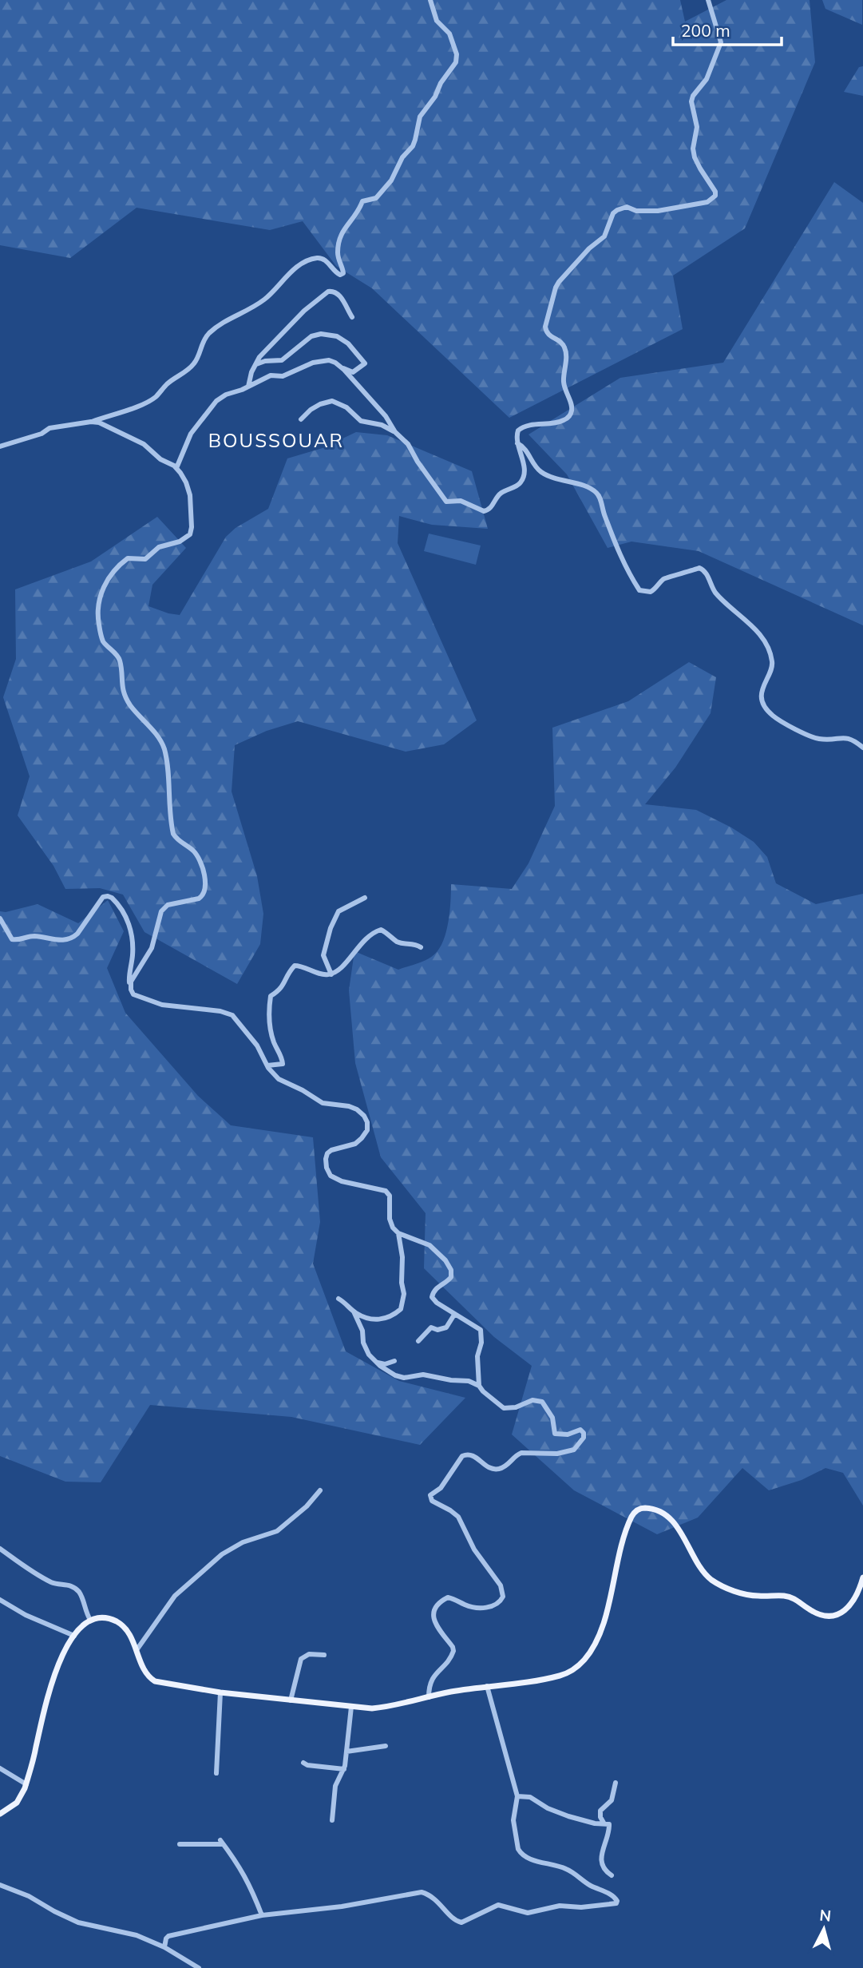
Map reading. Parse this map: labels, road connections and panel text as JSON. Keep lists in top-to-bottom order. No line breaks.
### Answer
{"districts":["BOUSSOUAR"],"scale_bar":"200 m","north":"top"}
